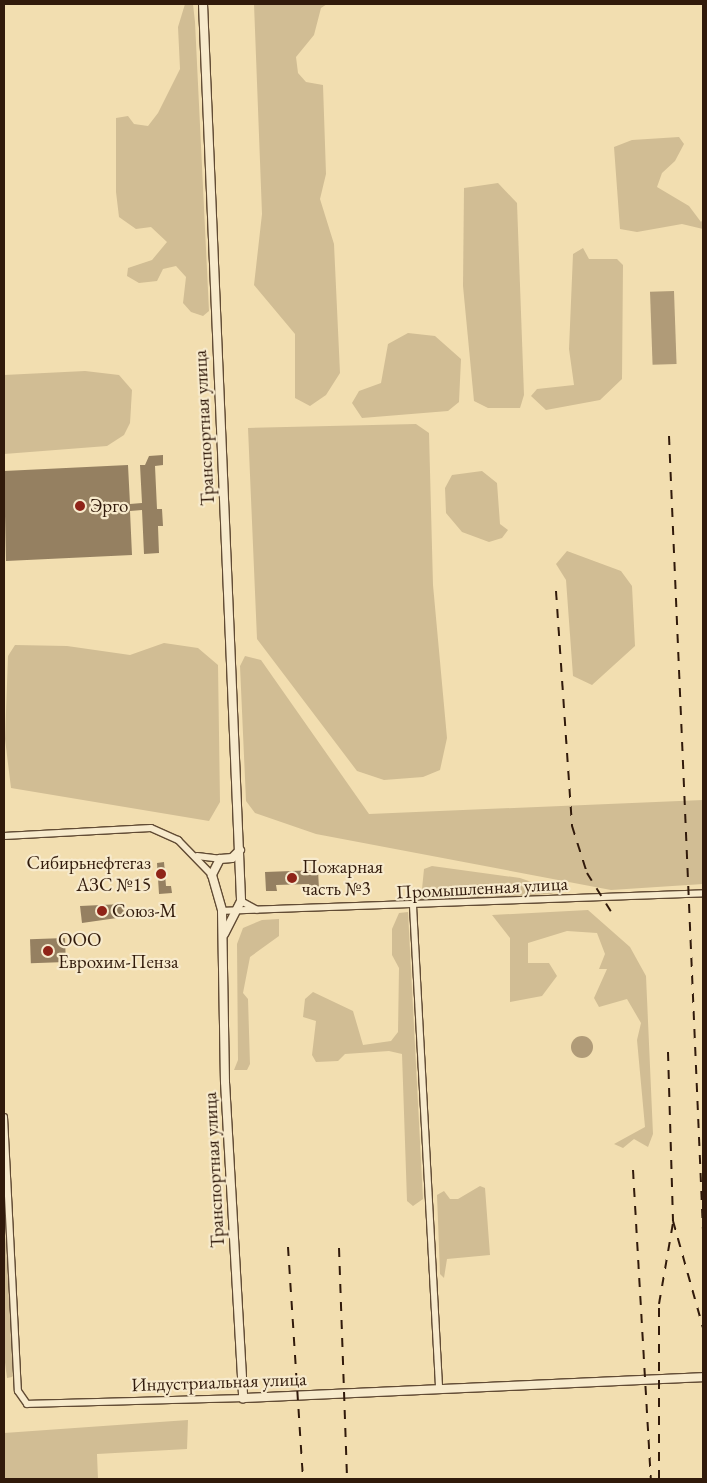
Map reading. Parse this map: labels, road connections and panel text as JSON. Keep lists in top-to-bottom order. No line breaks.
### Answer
{"streets":{"street":["Транспортная улица","Промышленная улица","Индустриальная улица"]},"crossings":[["Транспортная улица","Промышленная улица"],["Транспортная улица","Индустриальная улица"]],"places":["Эрго","Сибирьнефтегаз АЗС №15","Пожарная часть №3","Союз-М","ООО Еврохим-Пенза"]}
